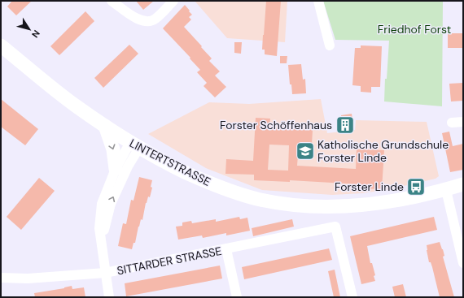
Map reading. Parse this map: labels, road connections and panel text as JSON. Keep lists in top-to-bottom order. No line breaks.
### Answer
{"streets":{"main road":["LINTERTSTRASSE"],"street":["SITTARDER STRASSE"]},"parks":["Friedhof Forst"],"places":{"building":["Forster Schöffenhaus"],"school or university":["Katholische Grundschule Forster Linde"],"bus stop":["Forster Linde"]},"north":"bottom right"}
